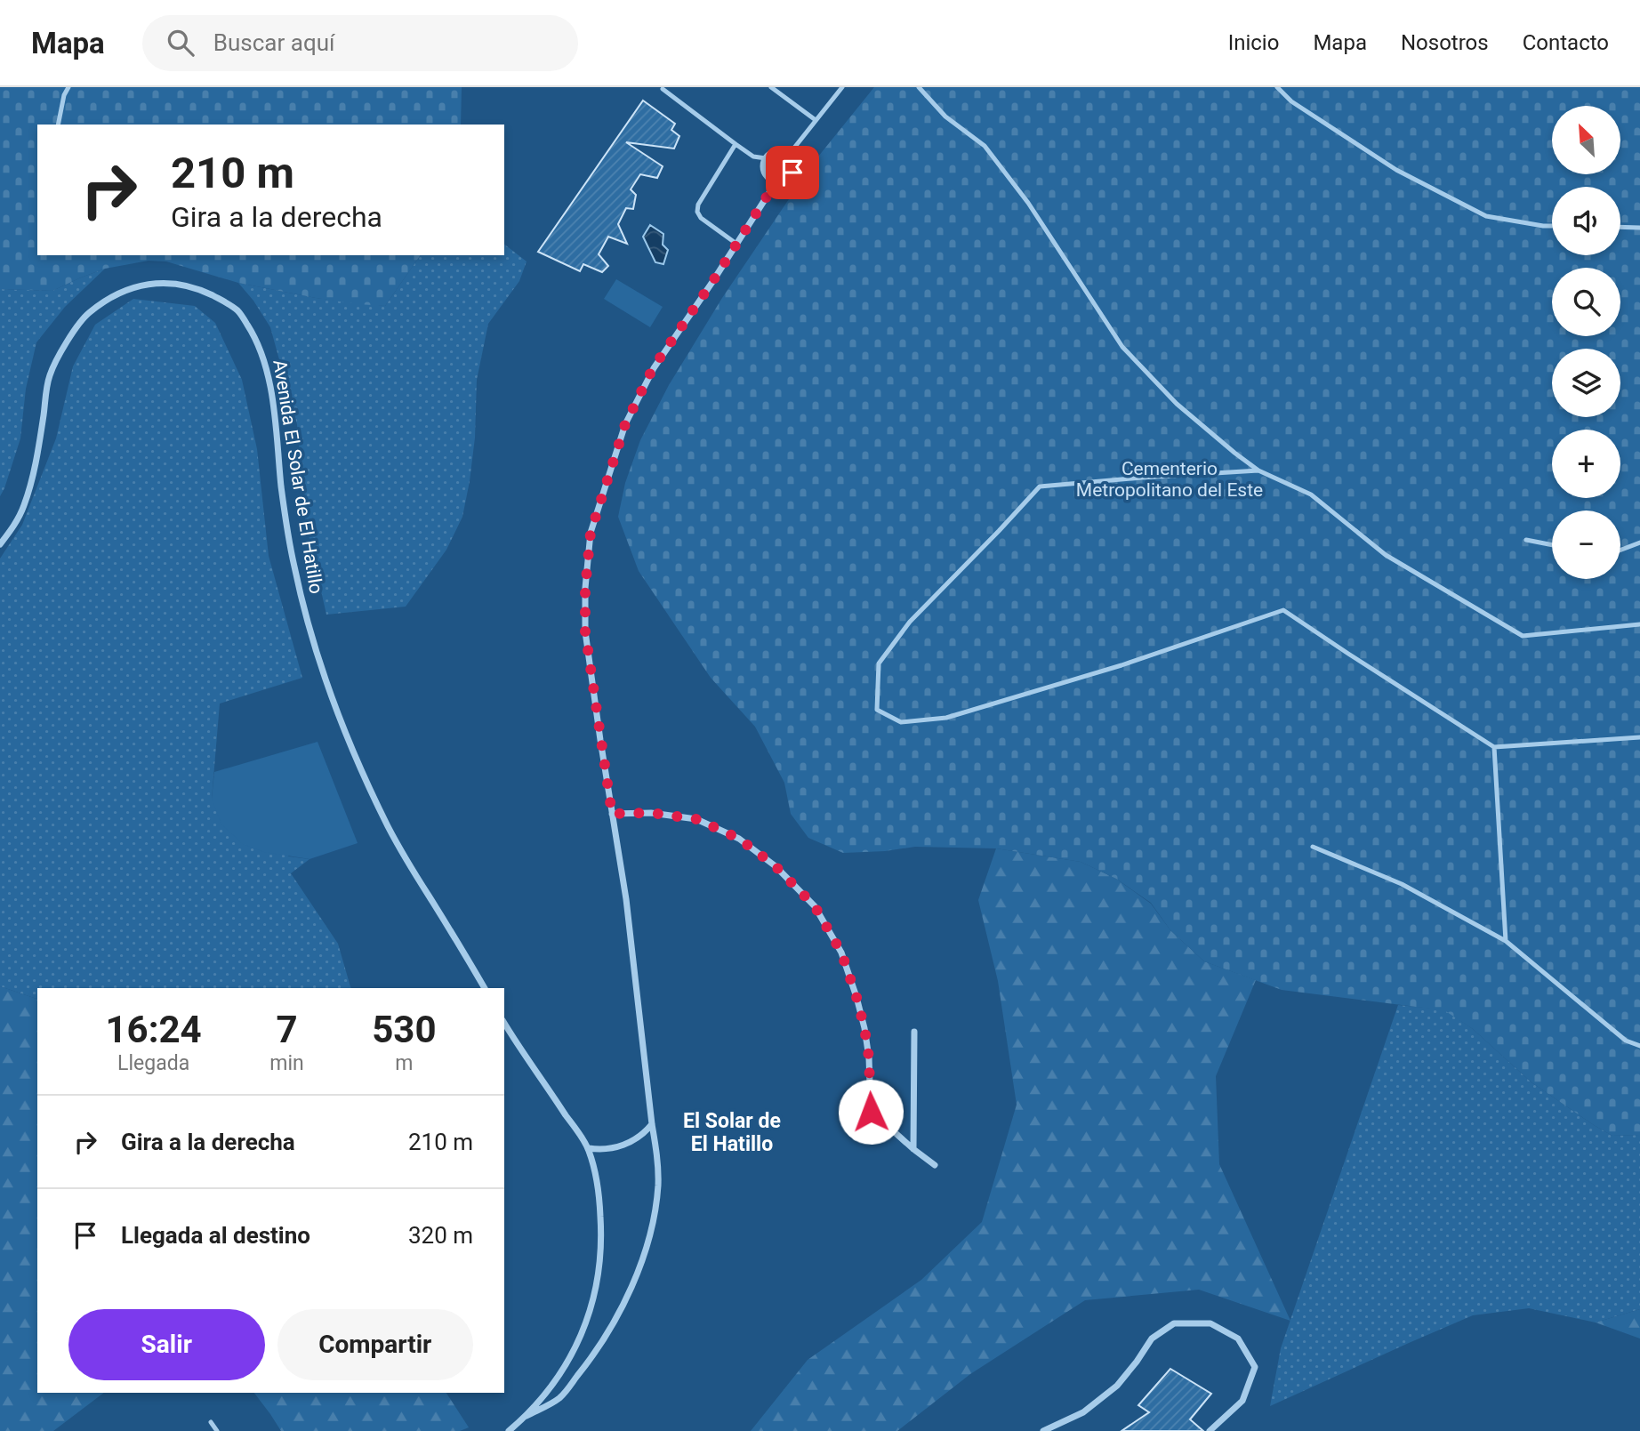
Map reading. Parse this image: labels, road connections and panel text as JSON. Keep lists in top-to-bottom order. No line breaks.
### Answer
{"streets":{"street":["Avenida El Solar de El Hatillo"]},"districts":["El Solar de El Hatillo"],"parks":["Cementerio Metropolitano del Este"],"north":"top left","page":{"header":"Mapa","search":"Buscar aquí","nav":["Inicio","Mapa","Nosotros","Contacto"],"map_buttons":["+","−"],"turn":["210 m","Gira a la derecha"],"eta":["16:24","Llegada","7","min","530","m"],"list":[{"name":"Gira a la derecha","value":"210 m"},{"name":"Llegada al destino","value":"320 m"}],"buttons":["Salir","Compartir"]}}
